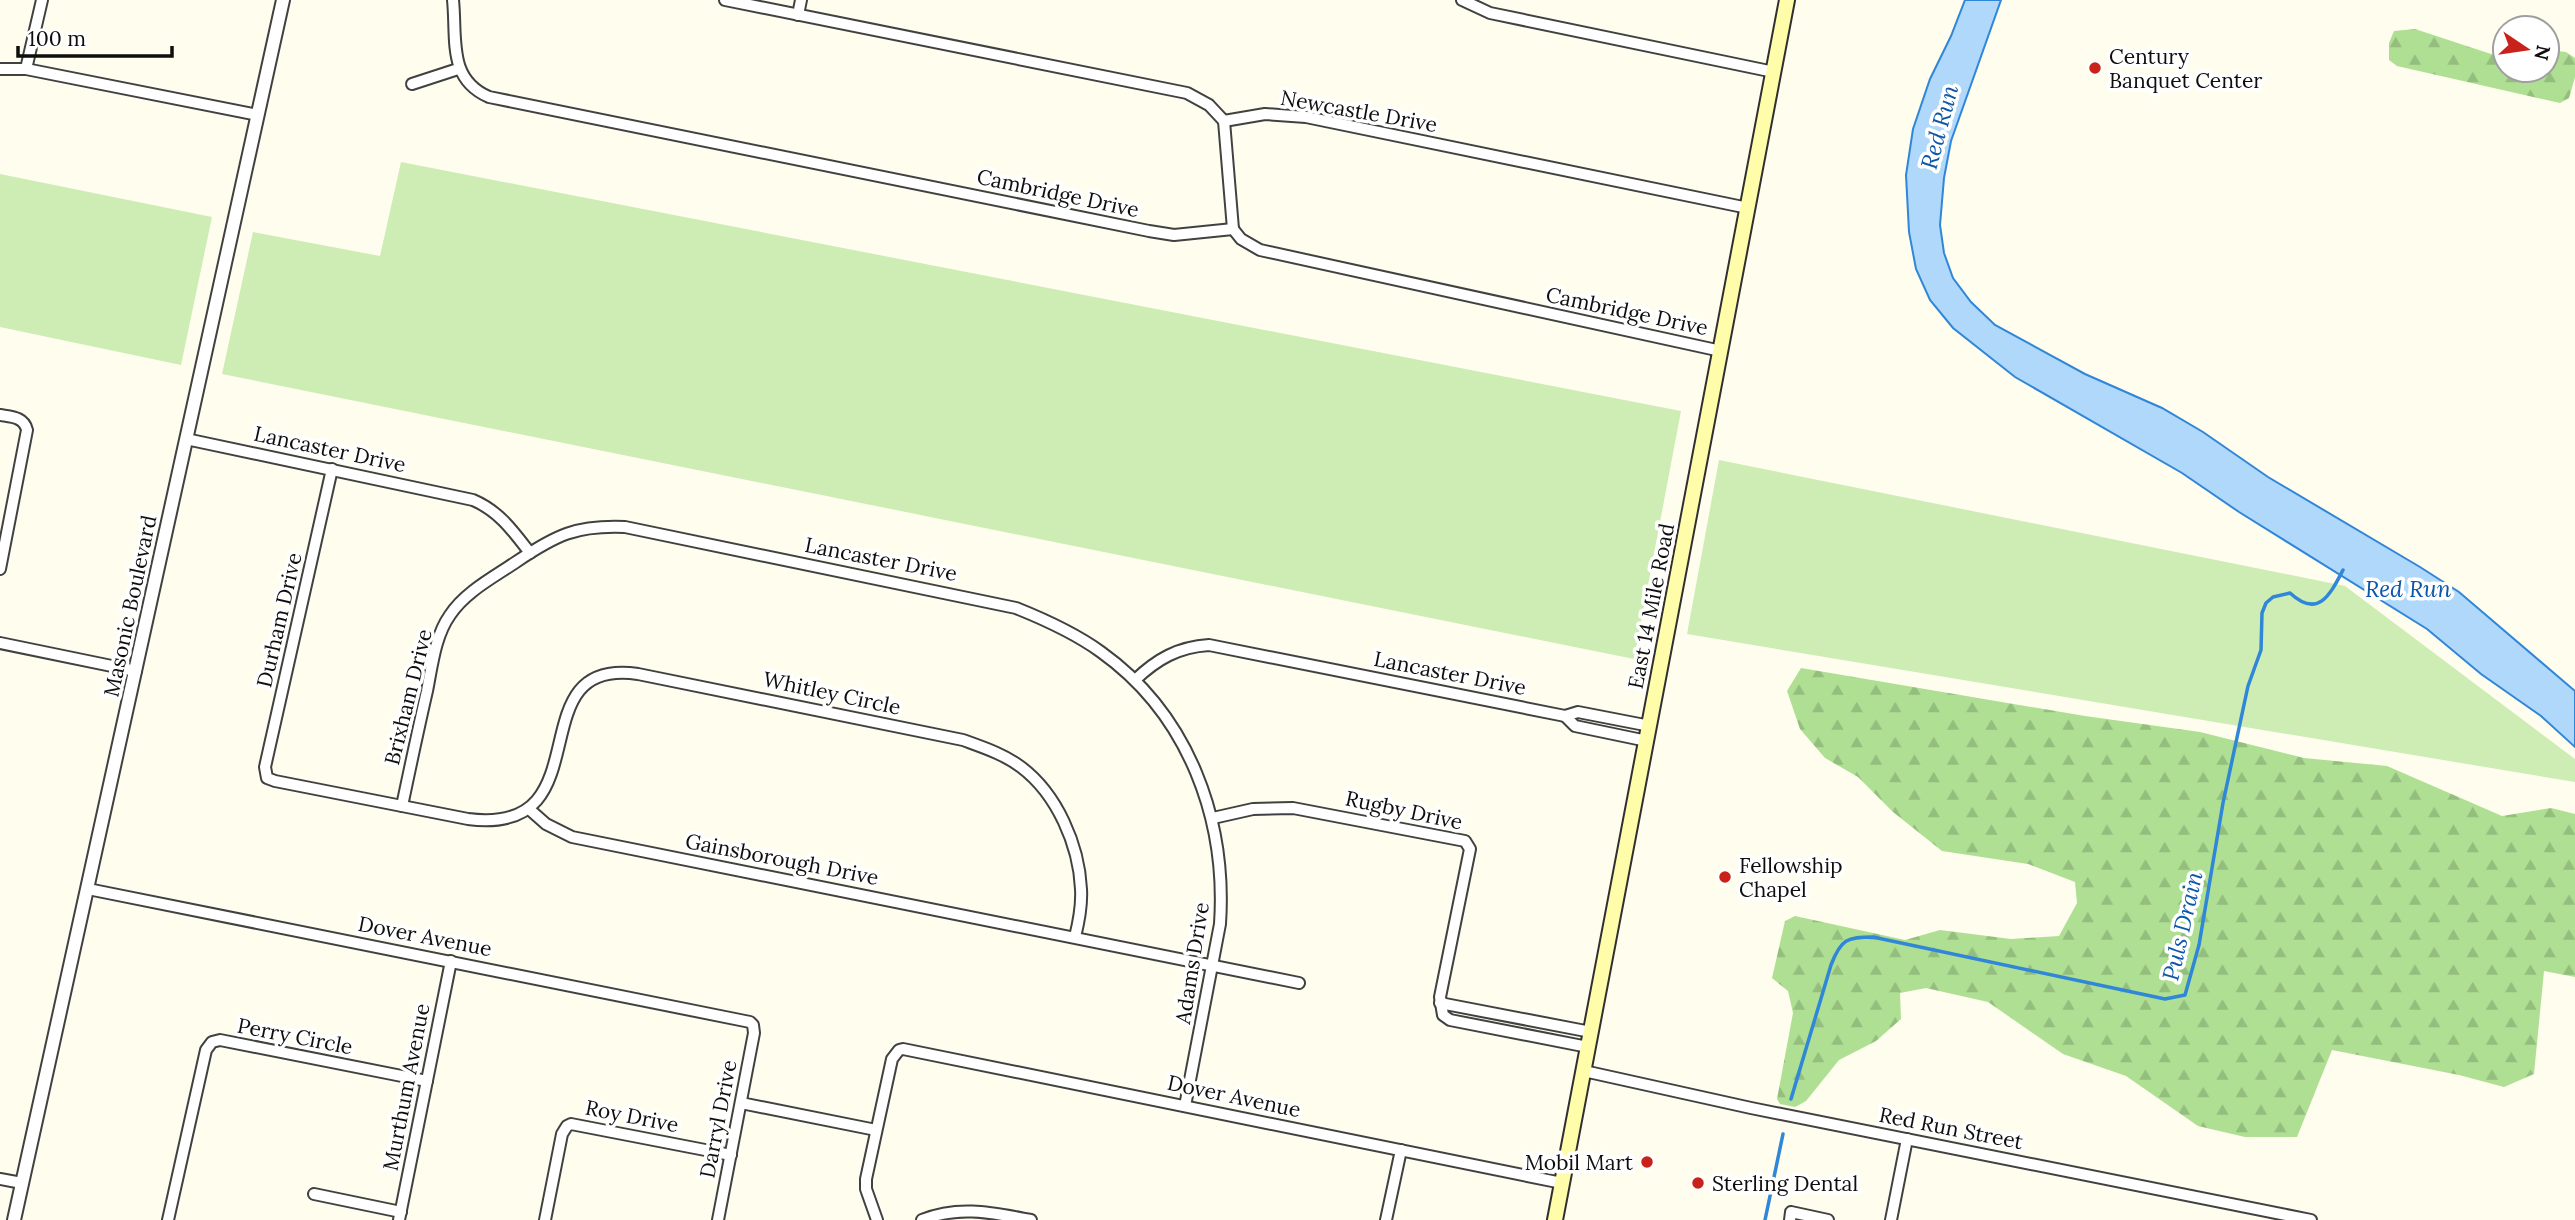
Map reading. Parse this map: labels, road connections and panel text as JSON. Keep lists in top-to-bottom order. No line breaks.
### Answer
{"streets":{"main road":["East 14 Mile Road"],"street":["Newcastle Drive","Cambridge Drive","Lancaster Drive","Masonic Boulevard","Durham Drive","Whitley Circle","Brixham Drive","Rugby Drive","Gainsborough Drive","Dover Avenue","Adams Drive","Perry Circle","Murthum Avenue","Roy Drive","Darryl Drive","Red Run Street"]},"crossings":[["Newcastle Drive","East 14 Mile Road"],["Cambridge Drive","East 14 Mile Road"],["Lancaster Drive","Masonic Boulevard"],["Lancaster Drive","East 14 Mile Road"],["Lancaster Drive","Durham Drive"],["Lancaster Drive","Brixham Drive"],["Lancaster Drive","Adams Drive"],["Masonic Boulevard","Dover Avenue"],["East 14 Mile Road","Dover Avenue"],["East 14 Mile Road","Red Run Street"],["Durham Drive","Brixham Drive"],["Whitley Circle","Gainsborough Drive"],["Rugby Drive","Adams Drive"],["Gainsborough Drive","Adams Drive"],["Dover Avenue","Adams Drive"],["Dover Avenue","Murthum Avenue"],["Dover Avenue","Darryl Drive"],["Perry Circle","Murthum Avenue"],["Roy Drive","Darryl Drive"]],"water":["Red Run","Puls Drain"],"places":["Century Banquet Center","Fellowship Chapel","Mobil Mart","Sterling Dental"],"scale_bar":"100 m","north":"right"}
